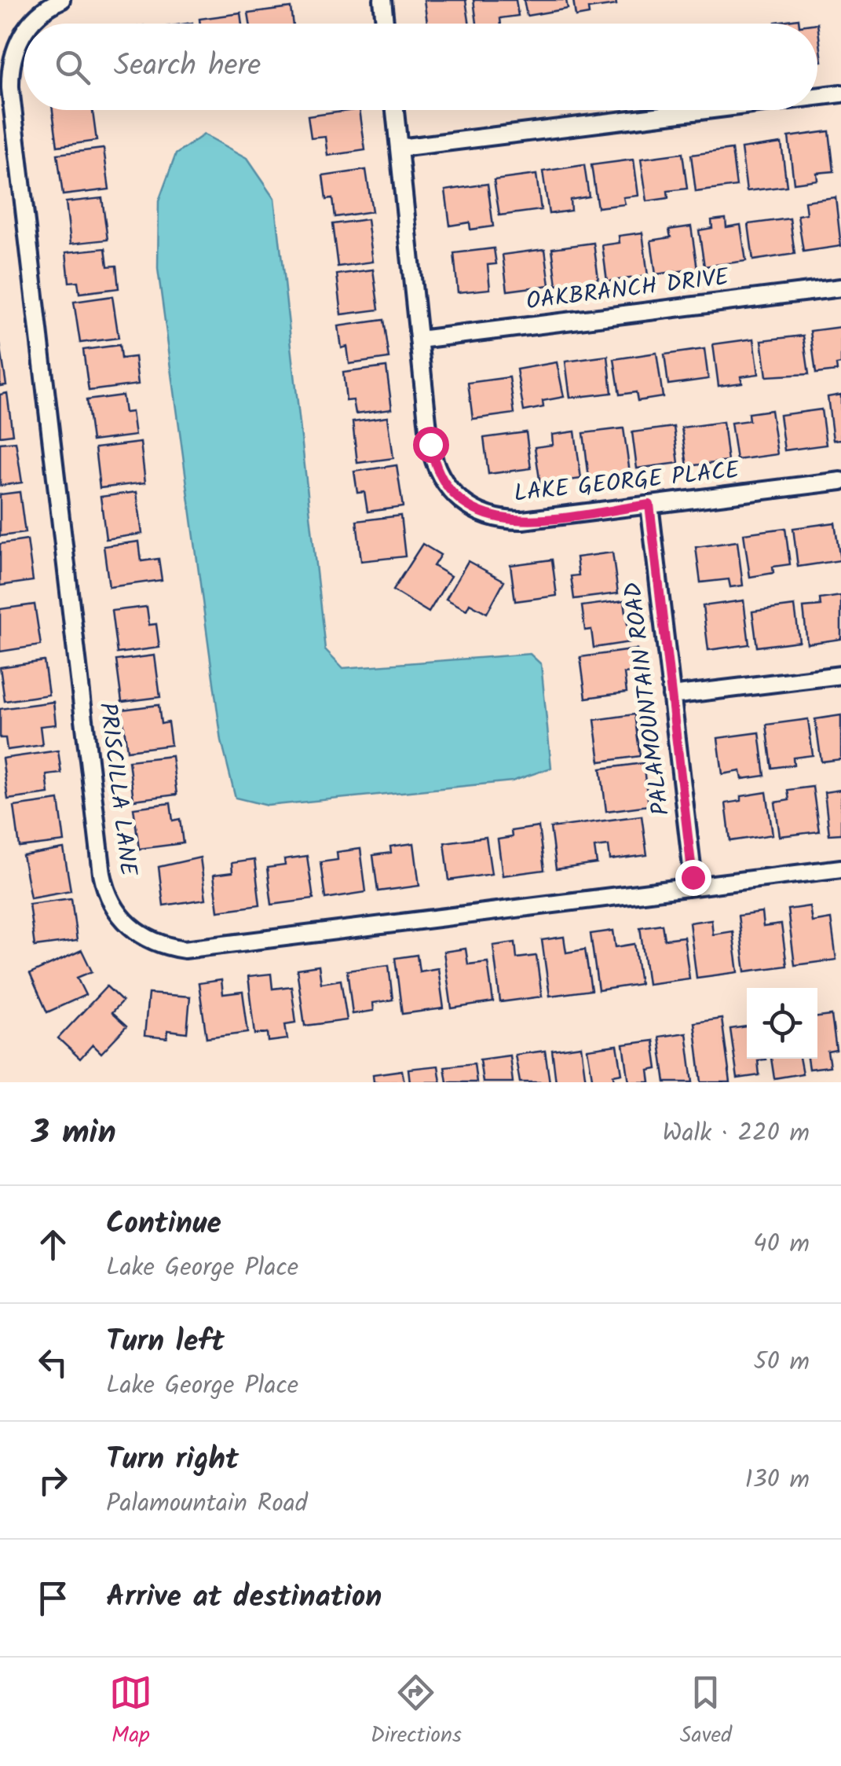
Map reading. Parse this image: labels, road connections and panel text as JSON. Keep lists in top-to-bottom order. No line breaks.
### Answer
{"streets":{"street":["OAKBRANCH DRIVE","LAKE GEORGE PLACE","PALAMOUNTAIN ROAD","PRISCILLA LANE"]},"crossings":[["OAKBRANCH DRIVE","LAKE GEORGE PLACE"],["LAKE GEORGE PLACE","PALAMOUNTAIN ROAD"],["PALAMOUNTAIN ROAD","PRISCILLA LANE"]],"page":{"search":"Search here","heading":["3 min","Walk · 220 m"],"list":[["Continue","Lake George Place","40 m"],["Turn left","Lake George Place","50 m"],["Turn right","Palamountain Road","130 m"],"Arrive at destination"],"nav":["Map","Directions","Saved"]}}
